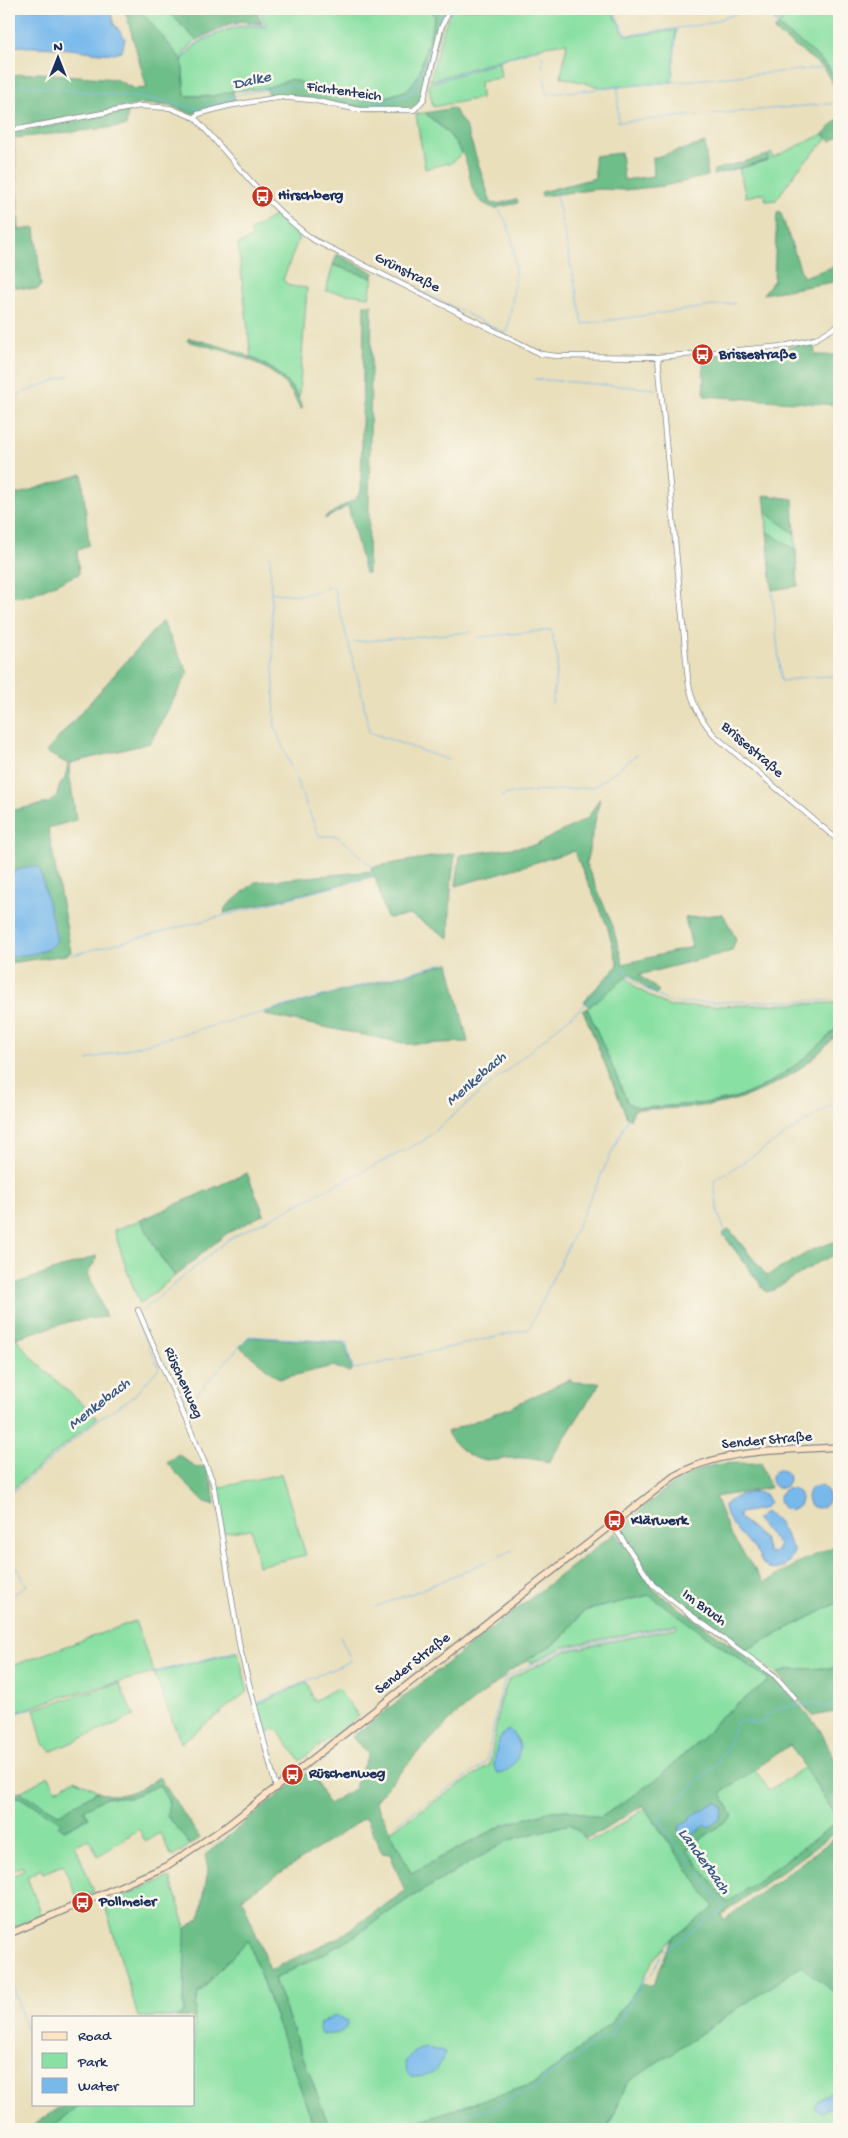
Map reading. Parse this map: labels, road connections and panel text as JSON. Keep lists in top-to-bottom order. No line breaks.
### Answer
{"streets":{"main road":["Sender Straße"],"street":["Fichtenteich","Grünstraße","Brissestraße","Rüschenweg","Im Bruch"]},"crossings":[["Fichtenteich","Grünstraße"],["Grünstraße","Brissestraße"],["Rüschenweg","Sender Straße"],["Sender Straße","Im Bruch"]],"water":["Dalke","Menkebach","Landerbach"],"places":{"bus stop":["Hirschberg","Brissestraße","Klärwerk","Rüschenweg","Pollmeier"]},"legend":["Road","Park","Water"],"north":"top"}
